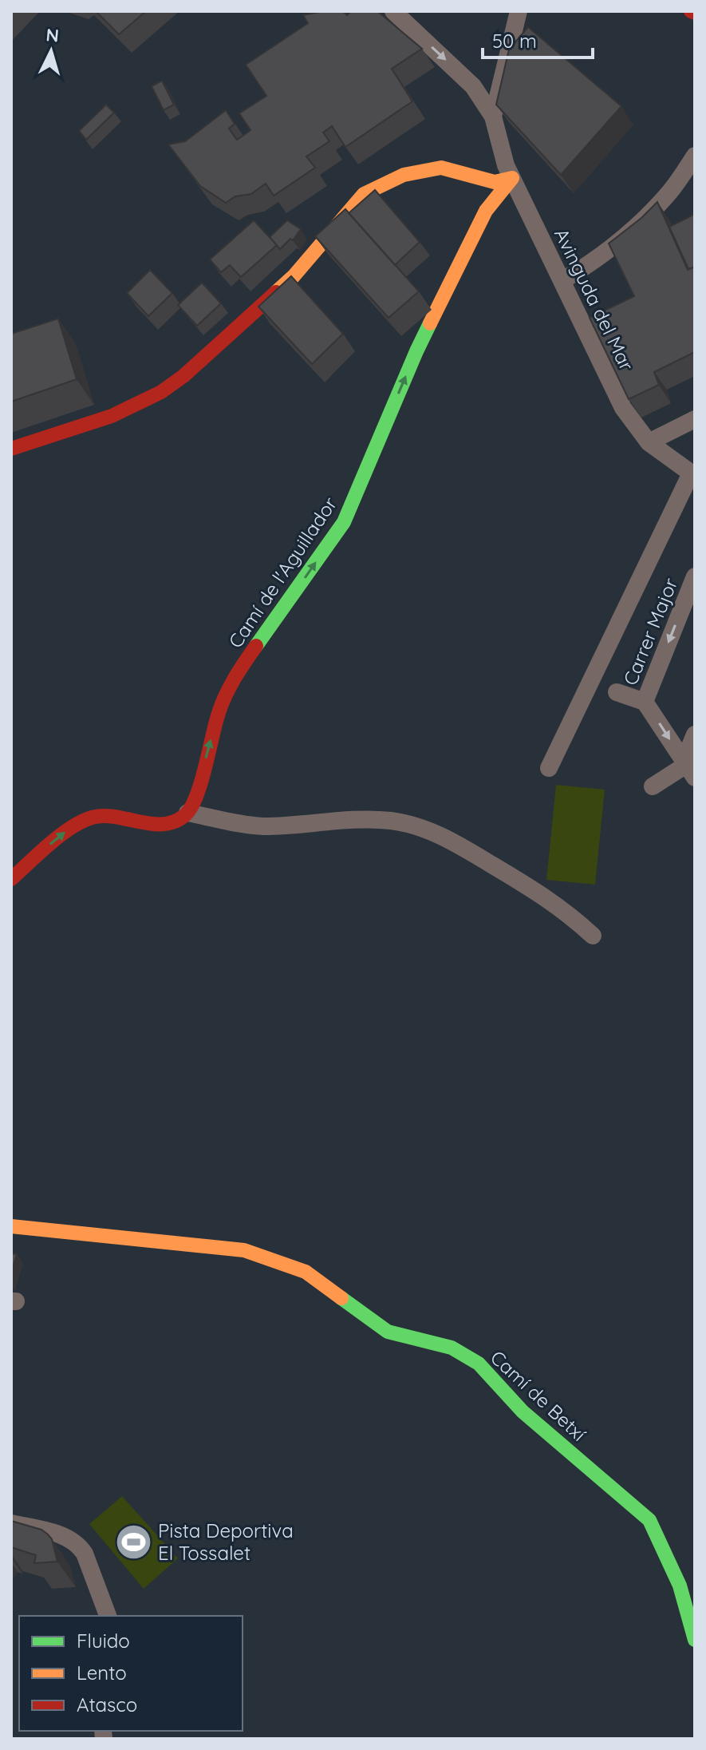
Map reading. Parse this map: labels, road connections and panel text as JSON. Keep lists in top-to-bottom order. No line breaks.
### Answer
{"streets":{"street":["Avinguda del Mar","Camí de l'Aguillador","Carrer Major","Camí de Betxí"]},"crossings":[["Avinguda del Mar","Camí de l'Aguillador"]],"one_way":["Camí de l'Aguillador"],"places":{"sports":["Pista Deportiva El Tossalet"]},"legend":["Fluido","Lento","Atasco"],"scale_bar":"50 m","north":"top"}
